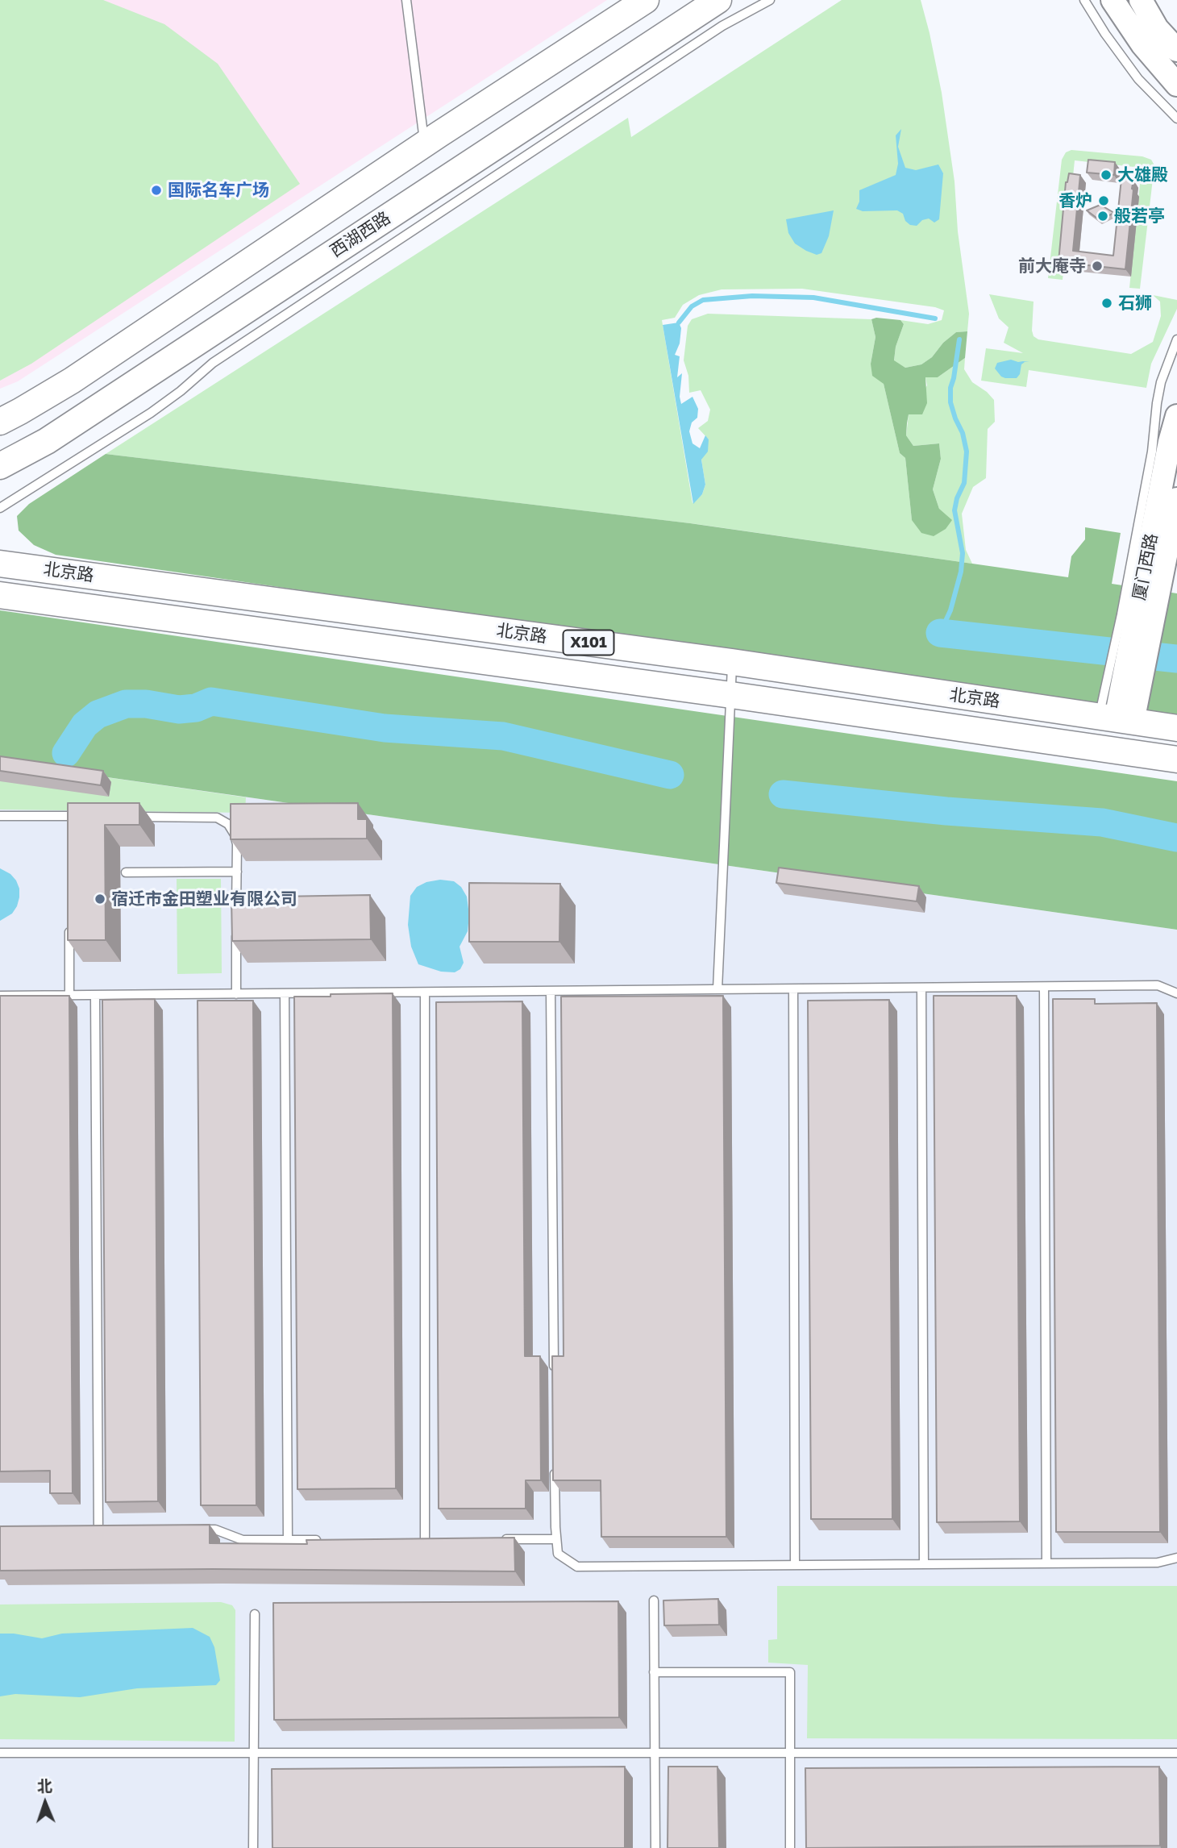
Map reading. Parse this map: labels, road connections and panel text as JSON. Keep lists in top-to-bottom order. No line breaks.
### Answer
{"streets":{"main road":["西湖西路","北京路","X101"],"street":["厦门西路"]},"crossings":[["厦门西路","北京路"]],"places":["大雄殿","国际名车广场","香炉","般若亭","前大庵寺","石狮","宿迁市金田塑业有限公司"],"north":"top"}
